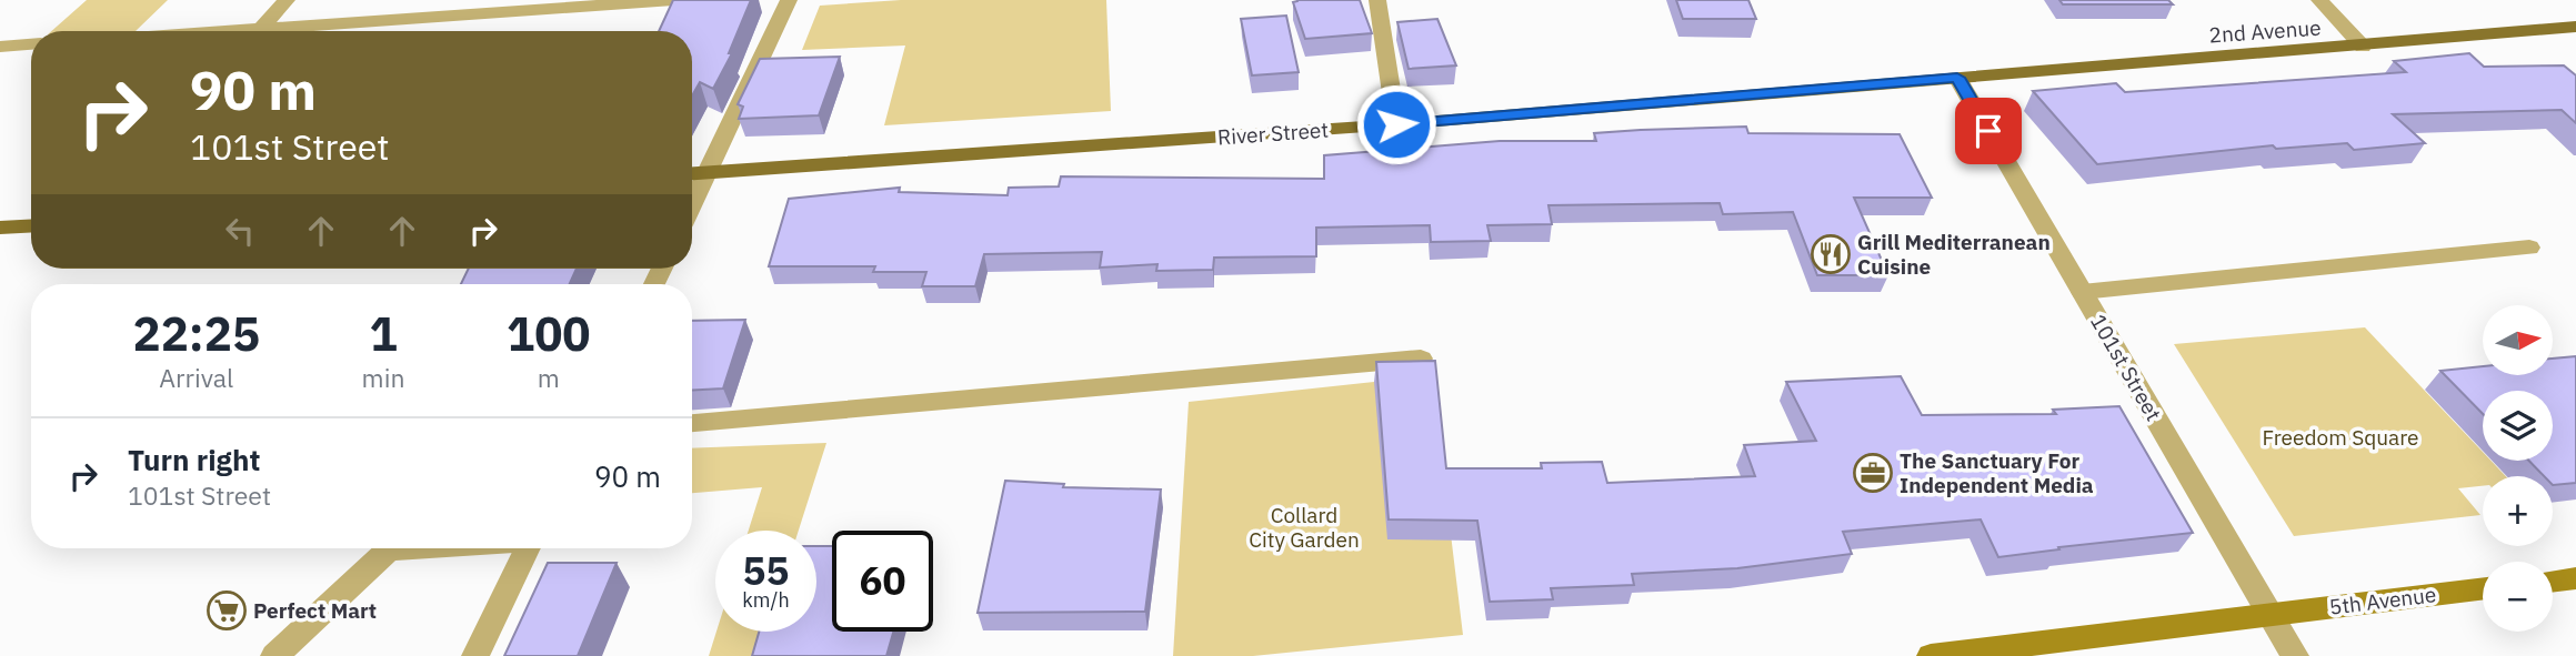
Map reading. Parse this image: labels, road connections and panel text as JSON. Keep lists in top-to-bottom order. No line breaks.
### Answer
{"streets":{"main road":["2nd Avenue","River Street"],"street":["101st Street","5th Avenue"]},"crossings":[["2nd Avenue","River Street"],["2nd Avenue","101st Street"],["River Street","101st Street"],["101st Street","5th Avenue"]],"parks":["Freedom Square","Collard City Garden"],"places":{"restaurant":["Grill Mediterranean Cuisine"],"office":["The Sanctuary For Independent Media"],"supermarket":["Perfect Mart"]},"north":"right","page":{"turn":["90 m","101st Street"],"eta":["22:25","Arrival","1","min","100","m"],"map_buttons":["+","−"],"list":[{"name":"Turn right","note":"101st Street","value":"90 m"}],"speed":"55 km/h","limit":"60"}}
